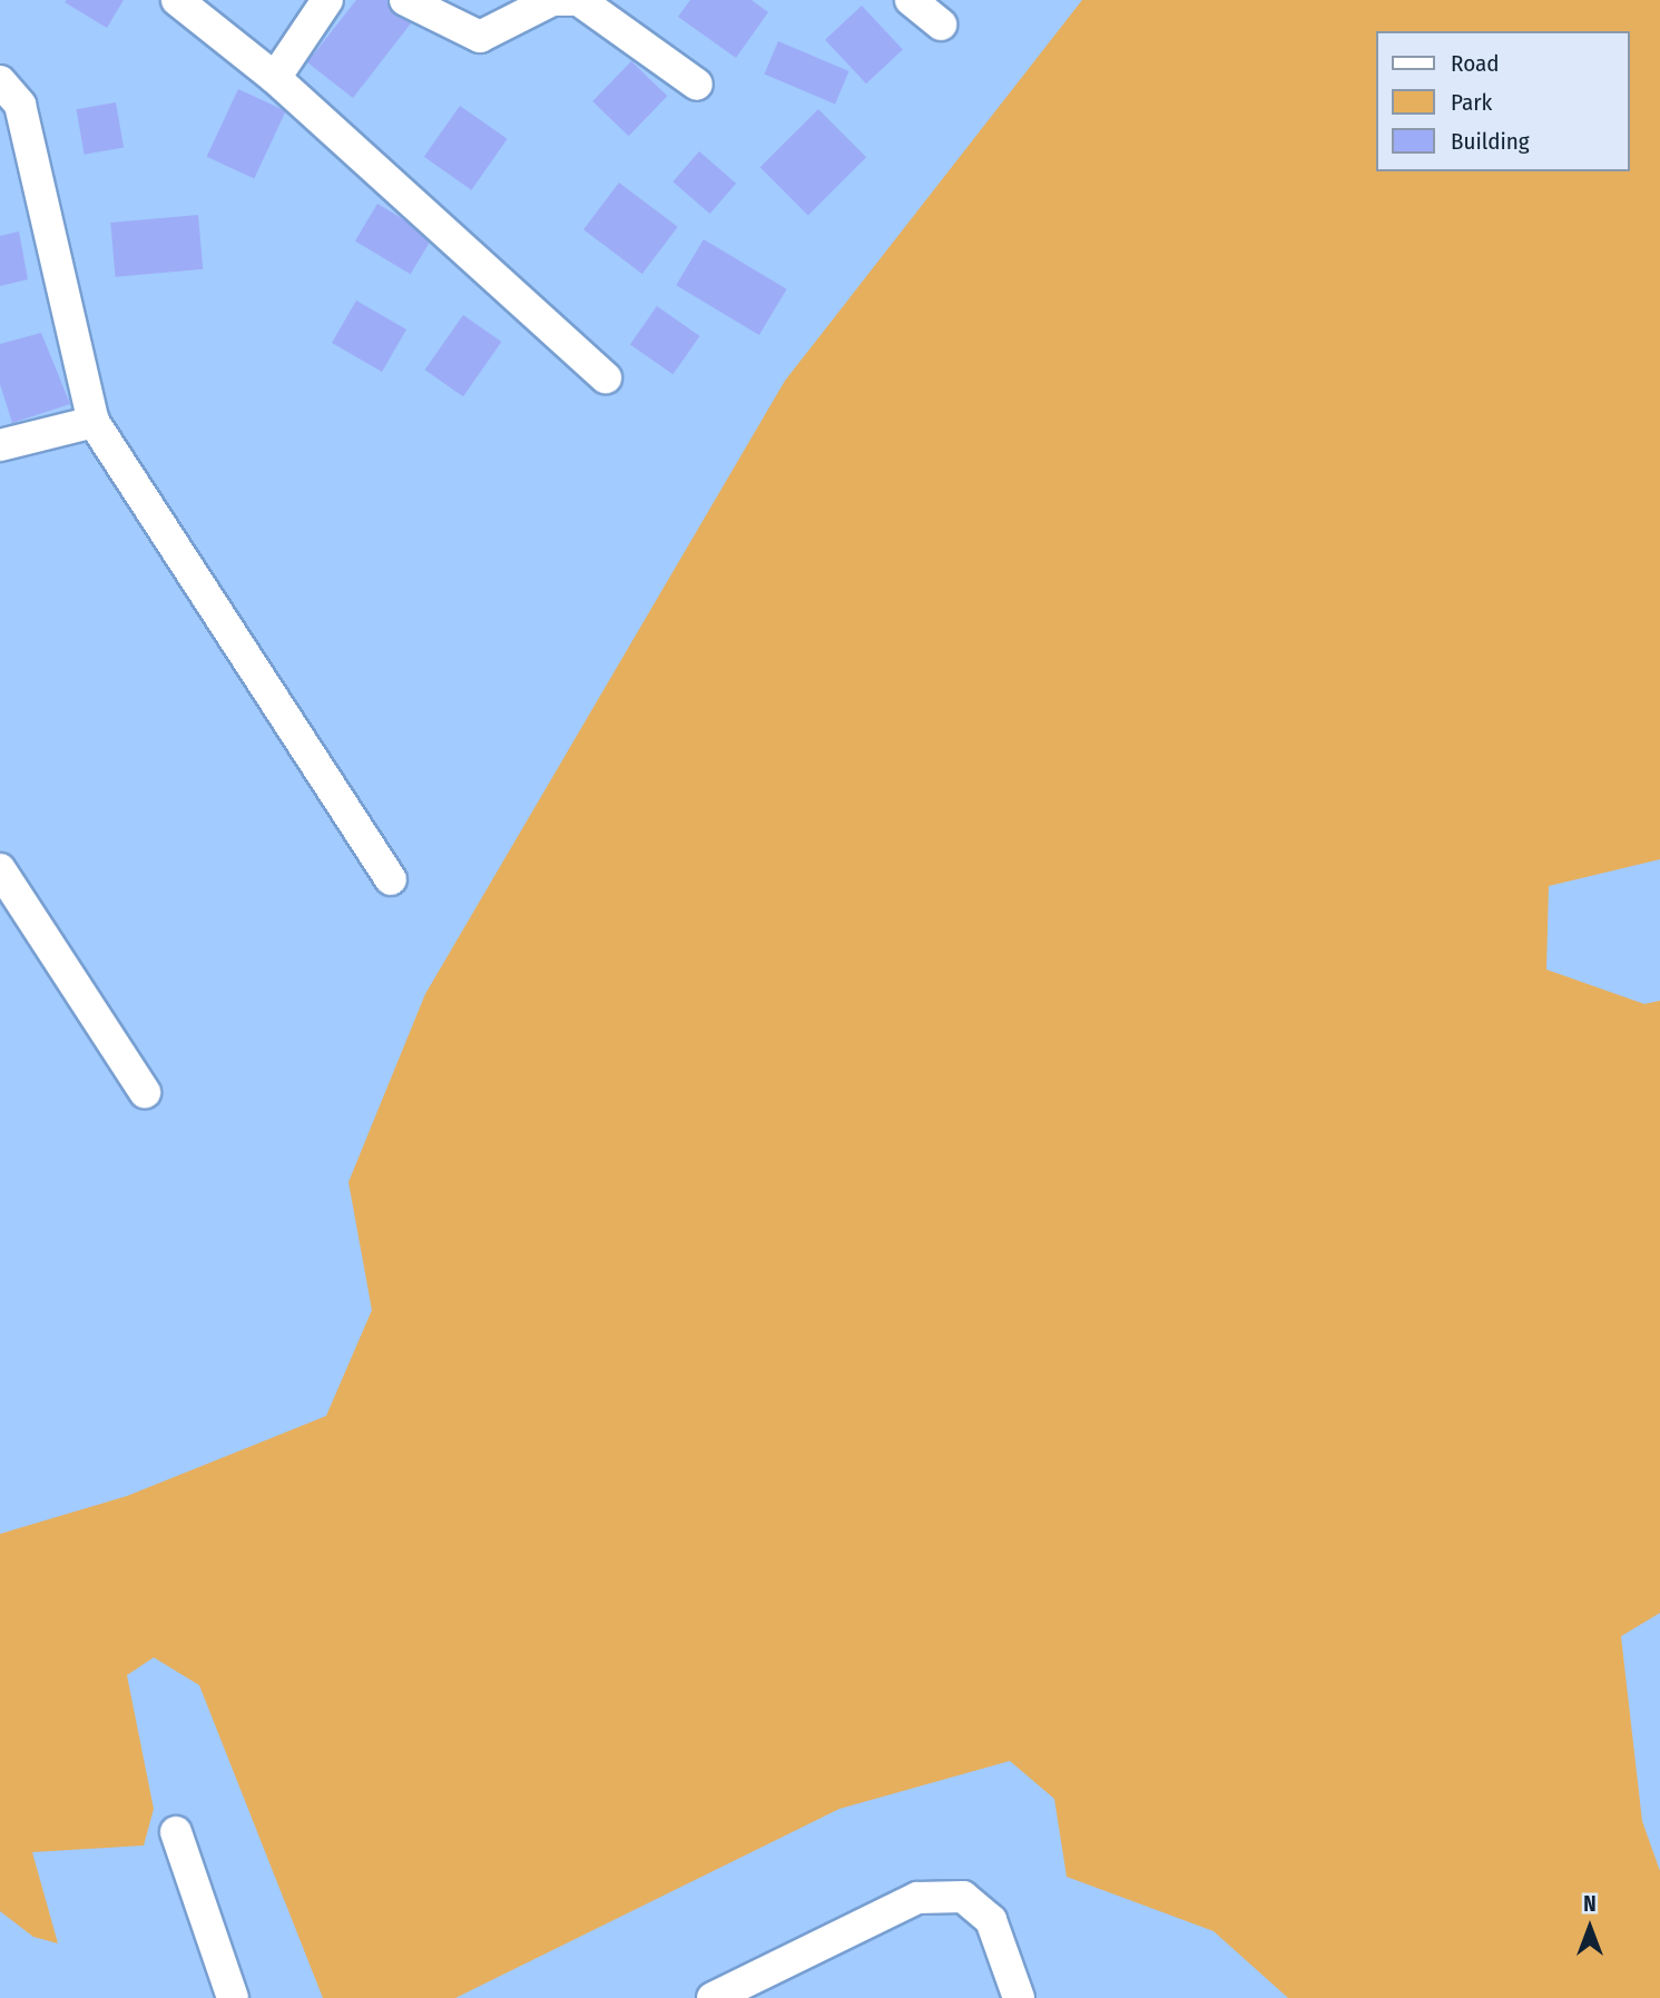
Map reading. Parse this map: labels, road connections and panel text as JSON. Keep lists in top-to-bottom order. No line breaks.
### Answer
{"legend":["Road","Park","Building"],"north":"top"}
